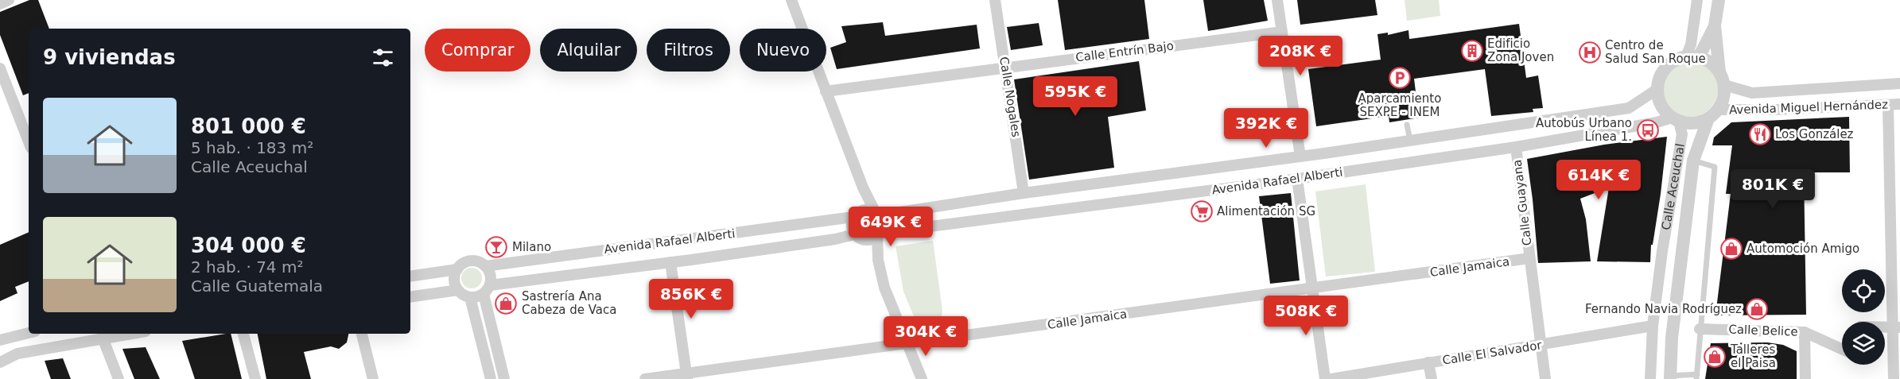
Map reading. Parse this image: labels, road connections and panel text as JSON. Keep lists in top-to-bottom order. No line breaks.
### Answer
{"streets":{"street":["Calle Entrín Bajo","Calle Nogales","Avenida Miguel Hernández","Avenida Rafael Alberti","Calle Aceuchal","Calle Guayana","Calle Jamaica","Calle Belice","Calle El Salvador"]},"crossings":[["Calle Entrín Bajo","Calle Nogales"],["Calle Nogales","Avenida Rafael Alberti"],["Avenida Miguel Hernández","Avenida Rafael Alberti"],["Avenida Miguel Hernández","Calle Aceuchal"],["Avenida Rafael Alberti","Calle Aceuchal"],["Avenida Rafael Alberti","Calle Guayana"],["Calle Aceuchal","Calle El Salvador"],["Calle Guayana","Calle Jamaica"],["Calle Guayana","Calle El Salvador"]],"places":{"building":["Edificio Zona Joven"],"hospital":["Centro de Salud San Roque"],"parking":["Aparcamiento SEXPE - INEM"],"bus stop":["Autobús Urbano Línea 1."],"restaurant":["Los González"],"supermarket":["Alimentación SG"],"bar":["Milano"],"shop":["Automoción Amigo","Sastrería Ana Cabeza de Vaca","Fernando Navia Rodríguez","Talleres el Paisa"]},"page":{"chip":["Comprar","Alquilar","Filtros","Nuevo"],"heading":"9 viviendas","price":["208K €","595K €","392K €","614K €","801K €","649K €","856K €","508K €","304K €"],"list":[{"name":"801 000 €","note":"5 hab. · 183 m² · Calle Aceuchal"},{"name":"304 000 €","note":"2 hab. · 74 m² · Calle Guatemala"}]}}
